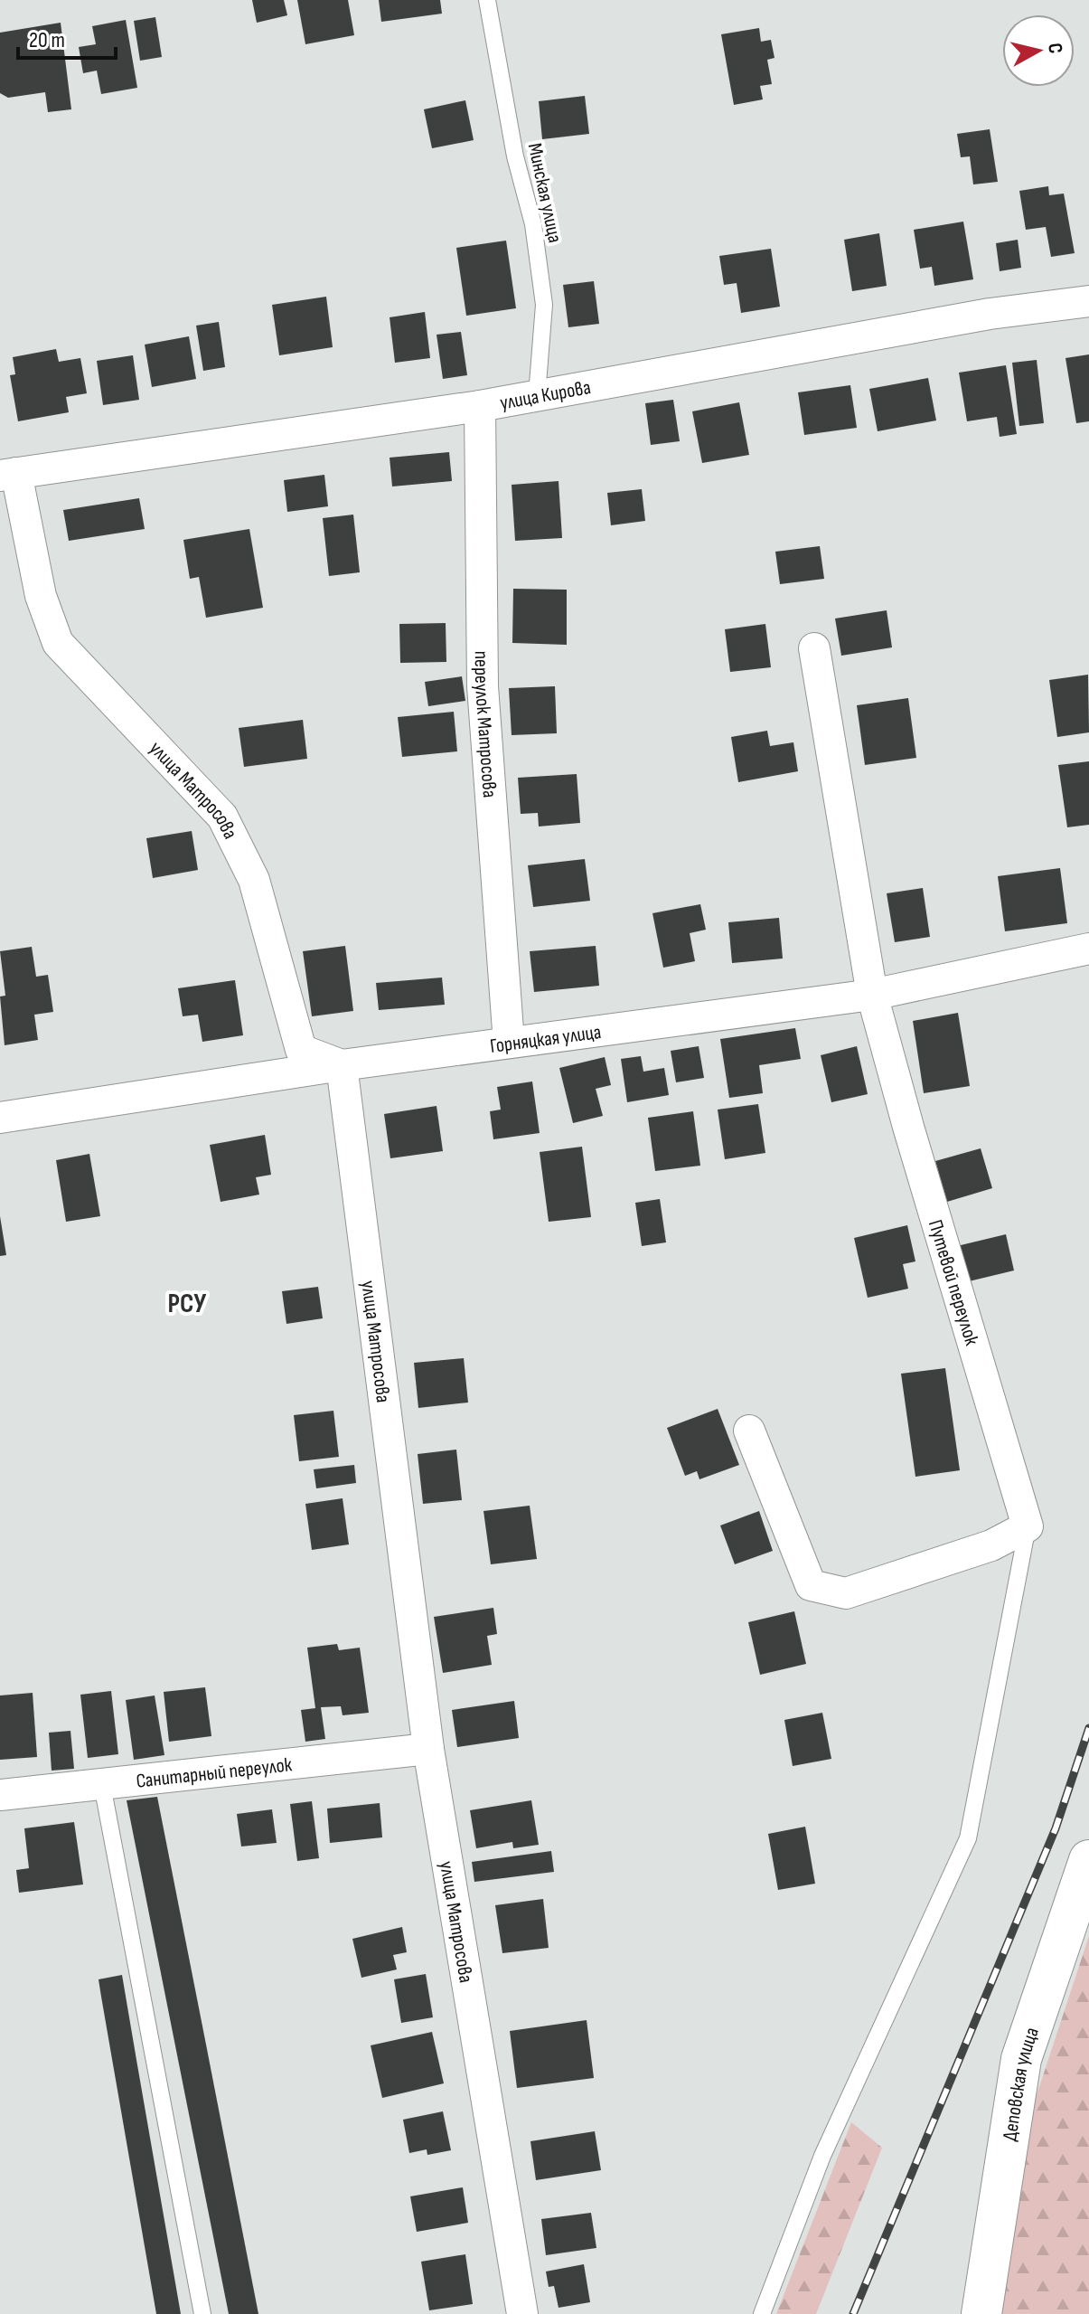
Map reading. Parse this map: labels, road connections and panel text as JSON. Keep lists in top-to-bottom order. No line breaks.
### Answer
{"streets":{"street":["улица Кирова","переулок Матросова","улица Матросова","Горняцкая улица","Путевой переулок","Санитарный переулок","Деповская улица"],"lane":["Минская улица"]},"crossings":[["Минская улица","улица Кирова"],["улица Кирова","переулок Матросова"],["улица Кирова","улица Матросова"],["переулок Матросова","Горняцкая улица"],["улица Матросова","Горняцкая улица"],["улица Матросова","Санитарный переулок"],["Горняцкая улица","Путевой переулок"]],"districts":["РСУ"],"scale_bar":"20 m","north":"right"}
